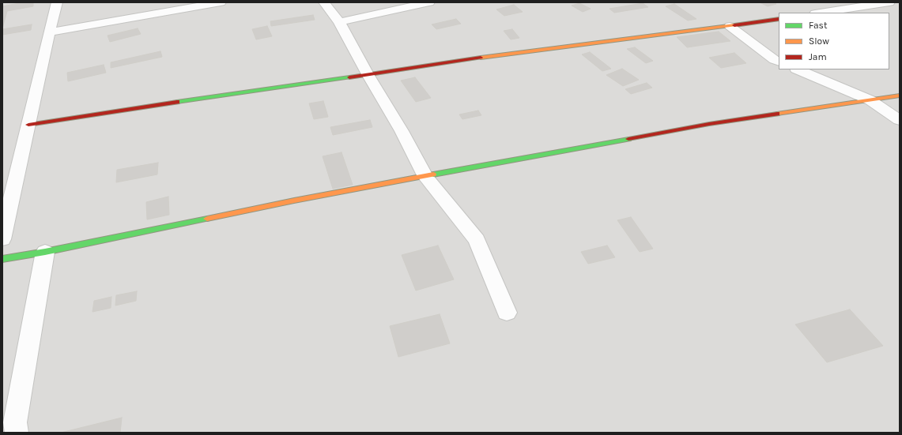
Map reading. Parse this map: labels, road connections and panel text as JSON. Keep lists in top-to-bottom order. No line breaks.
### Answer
{"legend":["Fast","Slow","Jam"]}
